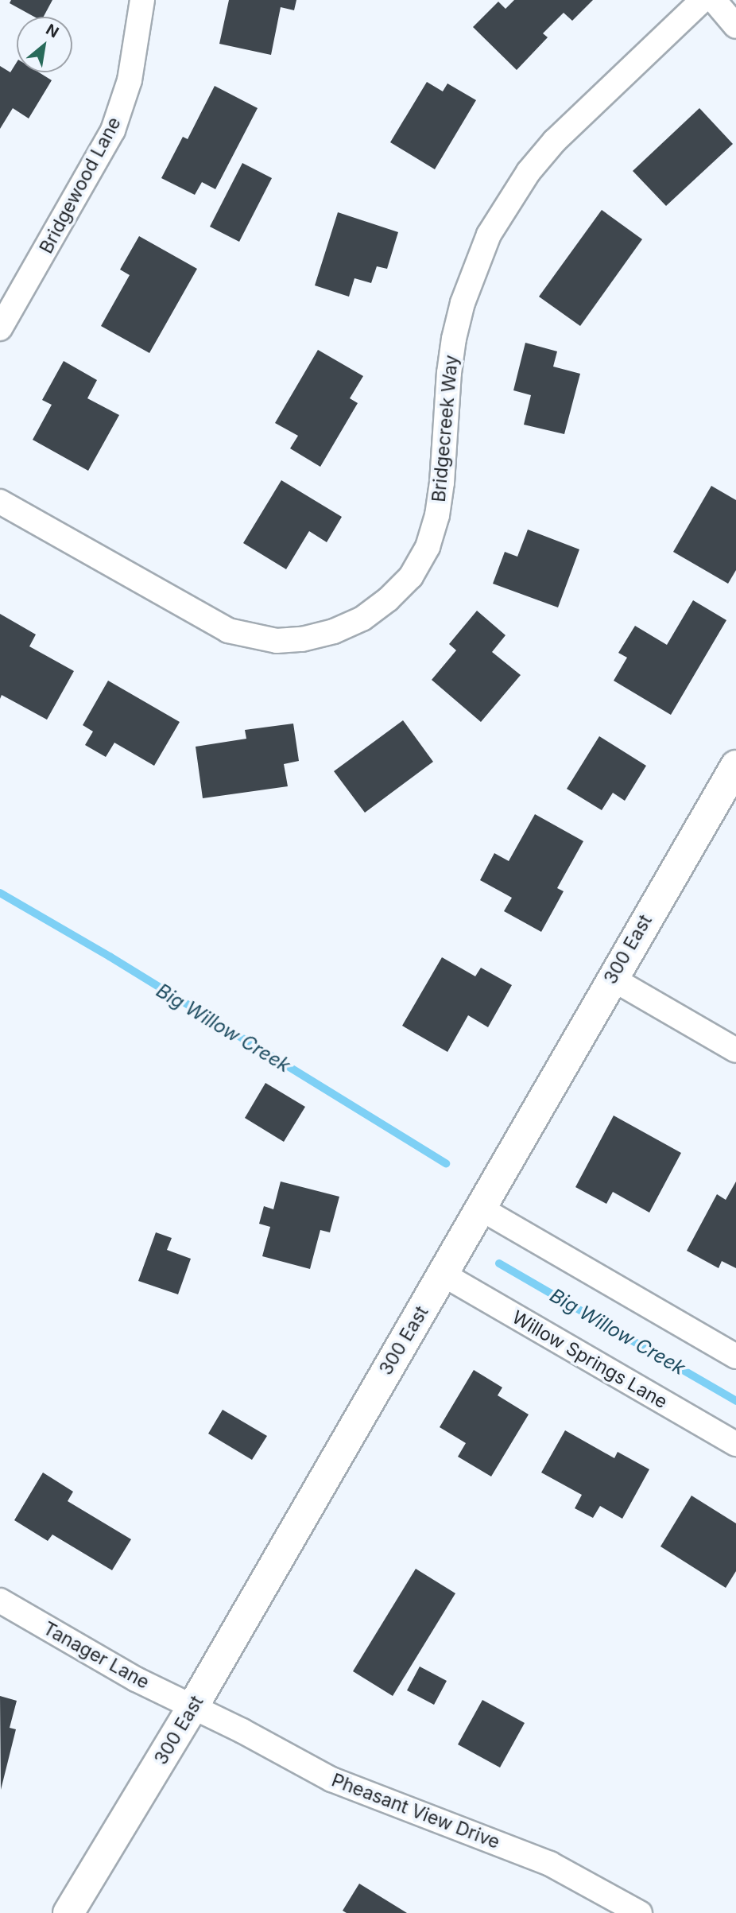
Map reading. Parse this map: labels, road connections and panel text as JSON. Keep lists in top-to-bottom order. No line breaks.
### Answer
{"streets":{"main road":["300 East"],"street":["Bridgewood Lane","Bridgecreek Way","Willow Springs Lane","Tanager Lane","Pheasant View Drive"]},"crossings":[["300 East","Willow Springs Lane"],["300 East","Tanager Lane"],["300 East","Pheasant View Drive"],["Tanager Lane","Pheasant View Drive"]],"water":["Big Willow Creek"],"north":"top right"}
